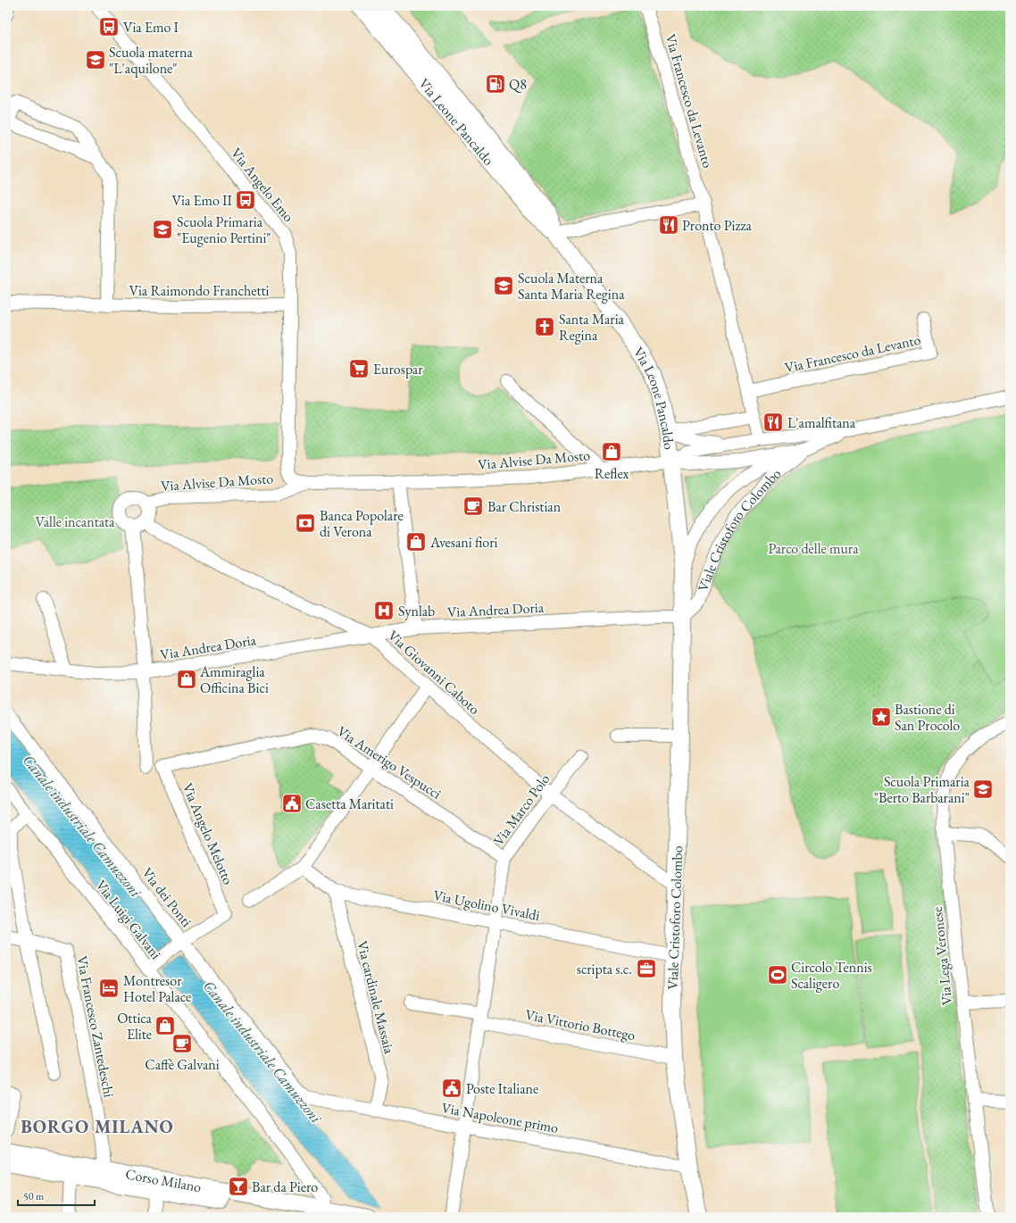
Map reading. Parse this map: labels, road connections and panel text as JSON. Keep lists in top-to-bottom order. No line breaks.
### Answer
{"streets":{"main road":["Via Leone Pancaldo","Viale Cristoforo Colombo","Corso Milano"],"street":["Via Francesco da Levanto","Via Angelo Emo","Via Raimondo Franchetti","Via Alvise Da Mosto","Via Andrea Doria","Via Giovanni Caboto","Via Amerigo Vespucci","Via Marco Polo","Via Angelo Melotto","Via dei Ponti","Via Ugolino Vivaldi","Via Luigi Galvani","Via Lega Veronese","Via cardinale Massaia","Via Vittorio Bottego","Via Francesco Zantedeschi","Via Napoleone primo"]},"crossings":[["Via Francesco da Levanto","Viale Cristoforo Colombo"],["Via Leone Pancaldo","Via Alvise Da Mosto"],["Via Leone Pancaldo","Viale Cristoforo Colombo"],["Via Angelo Emo","Via Raimondo Franchetti"],["Via Angelo Emo","Via Alvise Da Mosto"],["Via Alvise Da Mosto","Viale Cristoforo Colombo"],["Via Alvise Da Mosto","Via Andrea Doria"],["Via Alvise Da Mosto","Via Giovanni Caboto"],["Viale Cristoforo Colombo","Via Andrea Doria"],["Viale Cristoforo Colombo","Via Giovanni Caboto"],["Viale Cristoforo Colombo","Via Ugolino Vivaldi"],["Viale Cristoforo Colombo","Via Vittorio Bottego"],["Viale Cristoforo Colombo","Via Napoleone primo"],["Via Andrea Doria","Via Giovanni Caboto"],["Via Giovanni Caboto","Via Marco Polo"],["Via Amerigo Vespucci","Via Marco Polo"],["Via Amerigo Vespucci","Via Angelo Melotto"],["Via Marco Polo","Via Ugolino Vivaldi"],["Via Marco Polo","Via Vittorio Bottego"],["Via Marco Polo","Via Napoleone primo"],["Via Angelo Melotto","Via dei Ponti"],["Via dei Ponti","Via Napoleone primo"],["Via Ugolino Vivaldi","Via cardinale Massaia"],["Via Luigi Galvani","Corso Milano"],["Via cardinale Massaia","Via Napoleone primo"],["Via Francesco Zantedeschi","Corso Milano"]],"districts":["BORGO MILANO"],"water":["Canale industriale Camuzzoni"],"parks":["Valle incantata","Parco delle mura"],"places":{"bus stop":["Via Emo I","Via Emo II"],"school or university":["Scuola materna \"L'aquilone\"","Scuola Primaria \"Eugenio Pertini\"","Scuola Materna Santa Maria Regina","Scuola Primaria \"Berto Barbarani\""],"fuel station":["Q8"],"restaurant":["Pronto Pizza","L'amalfitana"],"church":["Santa Maria Regina"],"supermarket":["Eurospar"],"shop":["Reflex","Avesani fiori","Ammiraglia Officina Bici","Ottica Elite"],"cafe":["Bar Christian","Caffè Galvani"],"bank":["Banca Popolare di Verona"],"hospital":["Synlab"],"place":["Bastione di San Procolo"],"public building":["Casetta Maritati","Poste Italiane"],"office":["scripta s.c."],"sports":["Circolo Tennis Scaligero"],"hotel":["Montresor Hotel Palace"],"bar":["Bar da Piero"]},"scale_bar":"50 m"}
